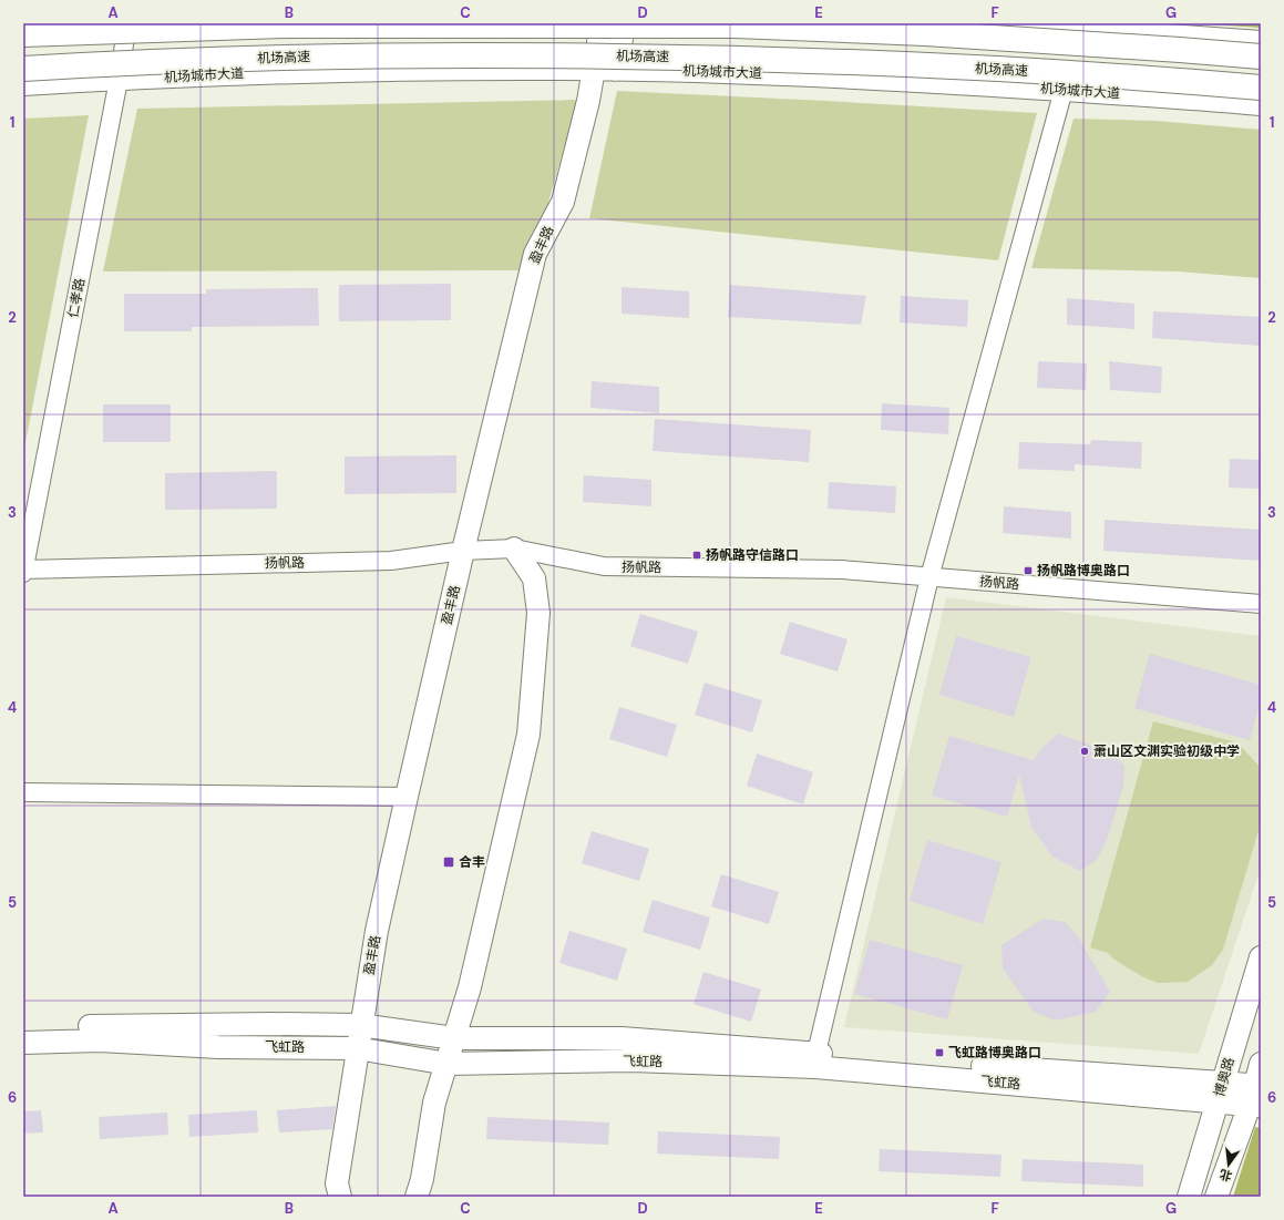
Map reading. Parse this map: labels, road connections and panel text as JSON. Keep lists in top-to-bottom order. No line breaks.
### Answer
{"streets":{"highway":["机场高速"],"main road":["机场城市大道","盈丰路","飞虹路","博奥路"],"street":["仁孝路","扬帆路"]},"crossings":[["机场城市大道","盈丰路"],["机场城市大道","仁孝路"],["盈丰路","扬帆路"],["盈丰路","飞虹路"],["仁孝路","扬帆路"],["飞虹路","博奥路"]],"places":{"transit":["扬帆路守信路口","扬帆路博奥路口","合丰","飞虹路博奥路口"],"other":["萧山区文渊实验初级中学"]},"north":"bottom","grid":{"columns":["A","B","C","D","E","F","G"],"rows":["1","2","3","4","5","6"]}}
